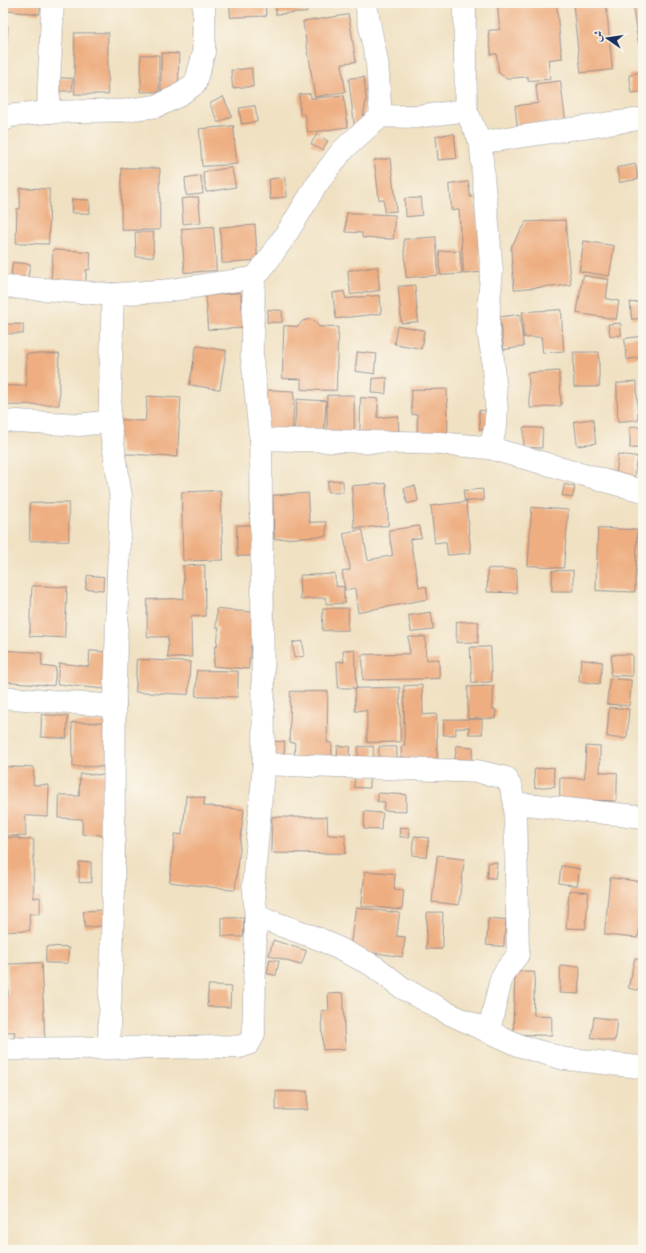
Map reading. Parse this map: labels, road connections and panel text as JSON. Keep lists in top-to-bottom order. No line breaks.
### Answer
{"north":"left"}
